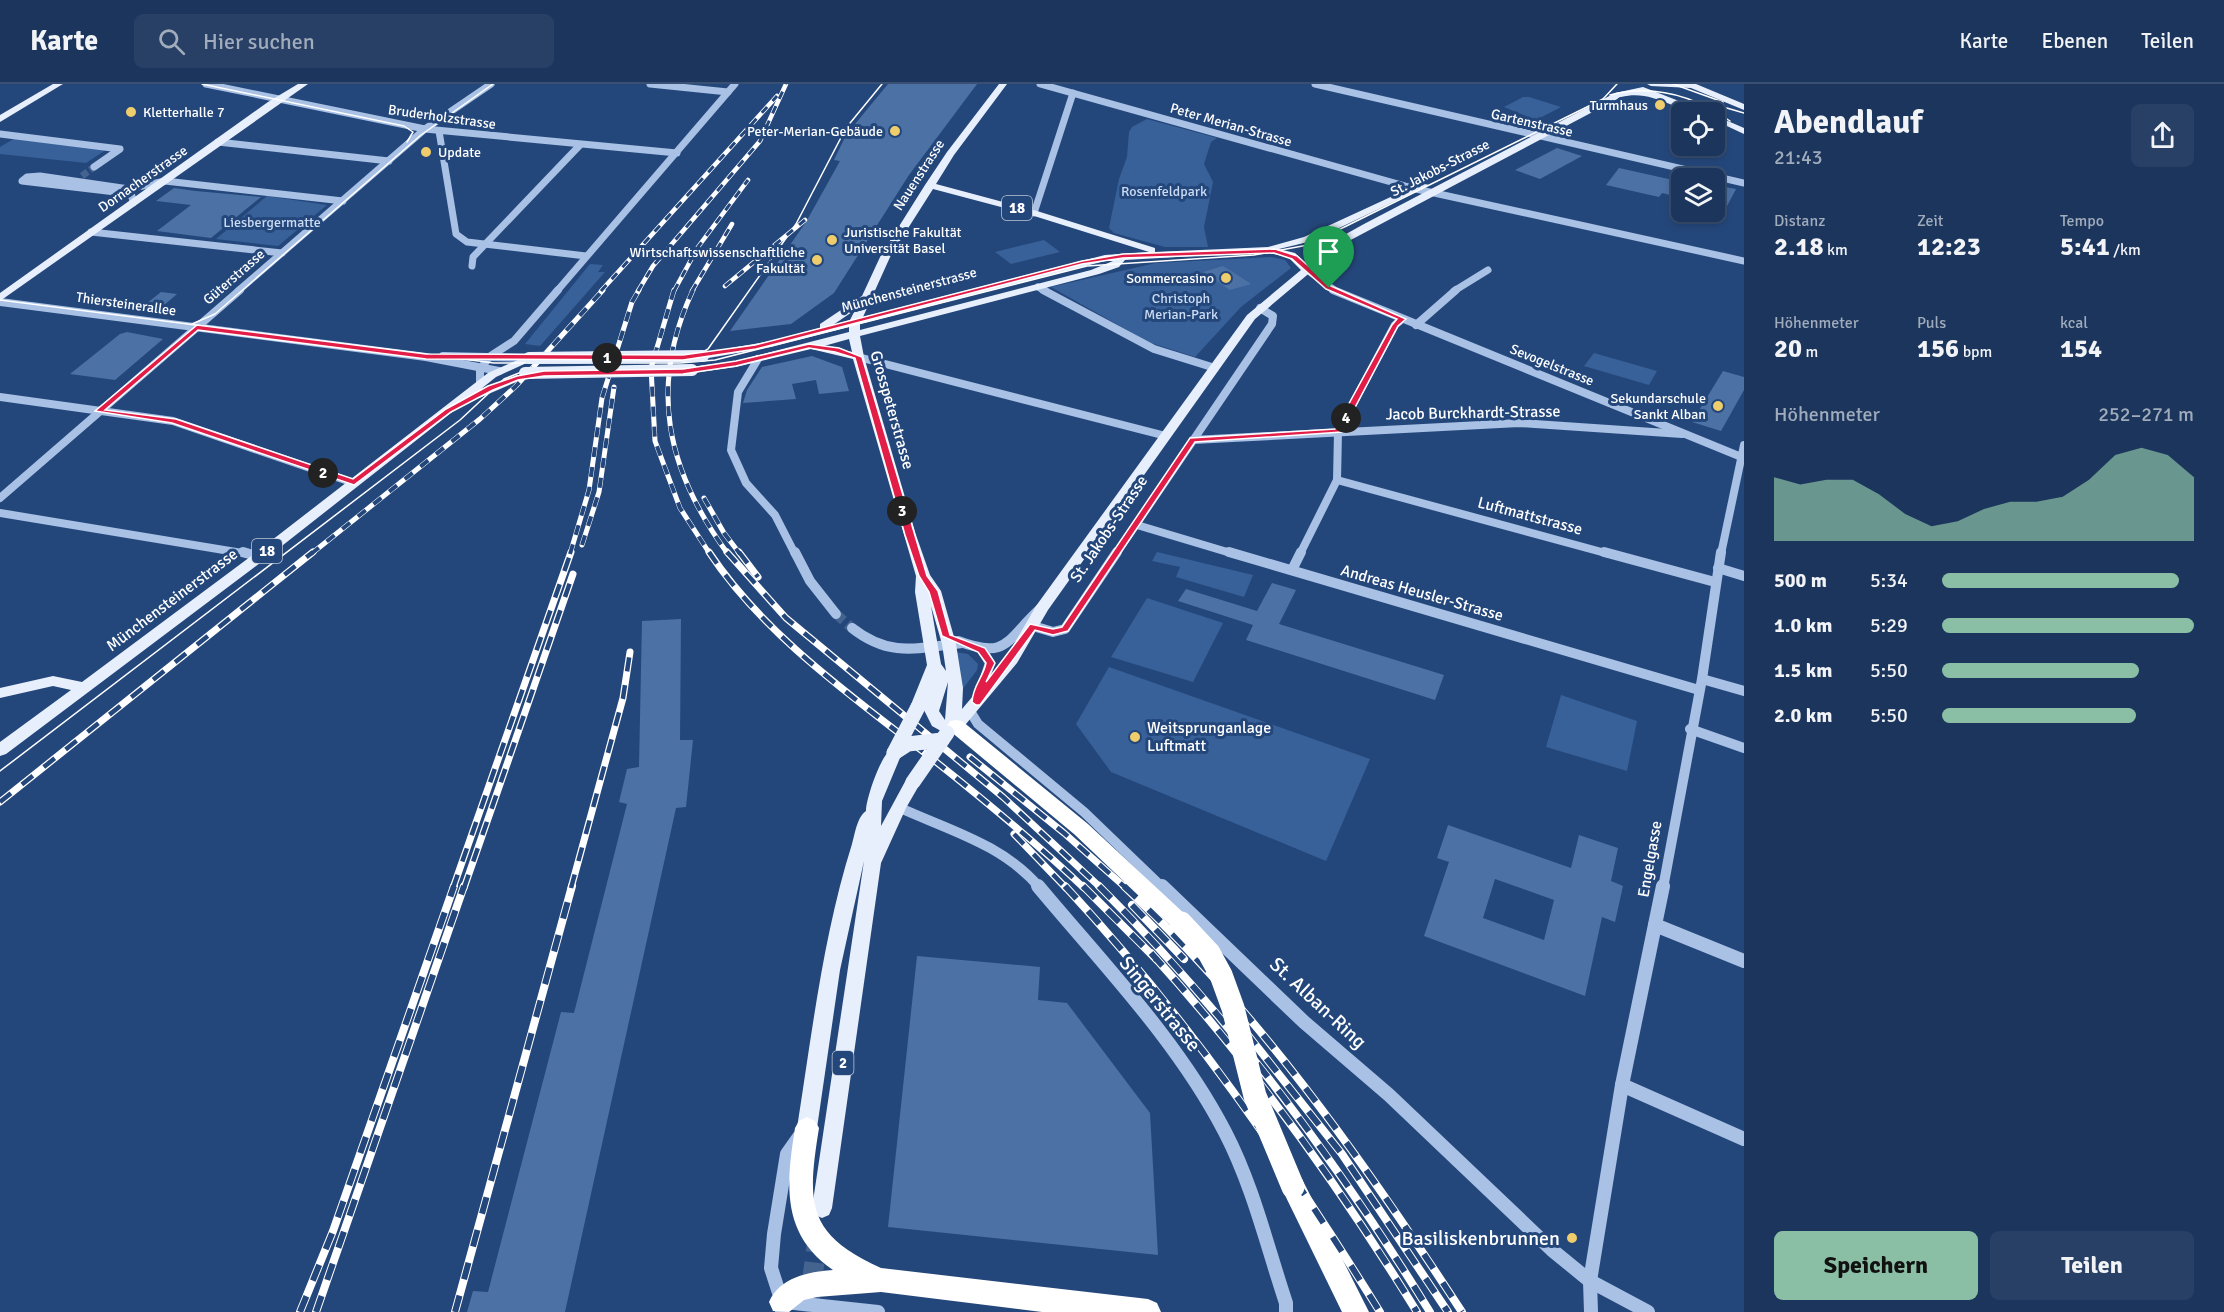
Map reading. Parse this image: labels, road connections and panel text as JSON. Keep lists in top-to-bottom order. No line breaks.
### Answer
{"streets":{"main road":["St. Jakobs-Strasse","Nauenstrasse","Dornacherstrasse","18","Münchensteinerstrasse","Grosspeterstrasse","2"],"street":["Bruderholzstrasse","Gartenstrasse","Peter Merian-Strasse","Güterstrasse","Thiersteinerallee","Sevogelstrasse","Jacob Burckhardt-Strasse","Luftmattstrasse","Andreas Heusler-Strasse","Engelgasse","St. Alban-Ring","Singerstrasse"]},"crossings":[["Bruderholzstrasse","Dornacherstrasse"],["Bruderholzstrasse","Güterstrasse"],["Gartenstrasse","St. Jakobs-Strasse"],["Peter Merian-Strasse","St. Jakobs-Strasse"],["St. Jakobs-Strasse","Münchensteinerstrasse"],["St. Jakobs-Strasse","Sevogelstrasse"],["St. Jakobs-Strasse","Grosspeterstrasse"],["St. Jakobs-Strasse","Jacob Burckhardt-Strasse"],["St. Jakobs-Strasse","Andreas Heusler-Strasse"],["St. Jakobs-Strasse","St. Alban-Ring"],["St. Jakobs-Strasse","Singerstrasse"],["Nauenstrasse","18"],["Nauenstrasse","Münchensteinerstrasse"],["Nauenstrasse","Grosspeterstrasse"],["Dornacherstrasse","Thiersteinerallee"],["Güterstrasse","Thiersteinerallee"],["Münchensteinerstrasse","Thiersteinerallee"],["Münchensteinerstrasse","Sevogelstrasse"],["Münchensteinerstrasse","Grosspeterstrasse"],["Sevogelstrasse","Jacob Burckhardt-Strasse"],["Sevogelstrasse","Engelgasse"],["Grosspeterstrasse","St. Alban-Ring"],["Luftmattstrasse","Engelgasse"],["Andreas Heusler-Strasse","Engelgasse"],["Engelgasse","St. Alban-Ring"]],"parks":["Rosenfeldpark","Liesbergermatte","Christoph Merian-Park"],"places":["Turmhaus","Kletterhalle 7","Peter-Merian-Gebäude","Update","Juristische Fakultät Universität Basel","Wirtschaftswissenschaftliche Fakultät","Sommercasino","Sekundarschule Sankt Alban","Weitsprunganlage Luftmatt","Basiliskenbrunnen"],"page":{"header":"Karte","search":"Hier suchen","nav":["Karte","Ebenen","Teilen"],"heading":["Abendlauf","21:43"],"stats":[["Distanz","2.18 km"],["Zeit","12:23"],["Tempo","5:41 /km"],["Höhenmeter","20 m"],["Puls","156 bpm"],["kcal","154"]],"pins":["1","4","2","3"],"chart":["Höhenmeter","252–271 m"],"list":[{"name":"500 m","note":"5:34"},{"name":"1.0 km","note":"5:29"},{"name":"1.5 km","note":"5:50"},{"name":"2.0 km","note":"5:50"}],"buttons":["Speichern","Teilen"]}}
